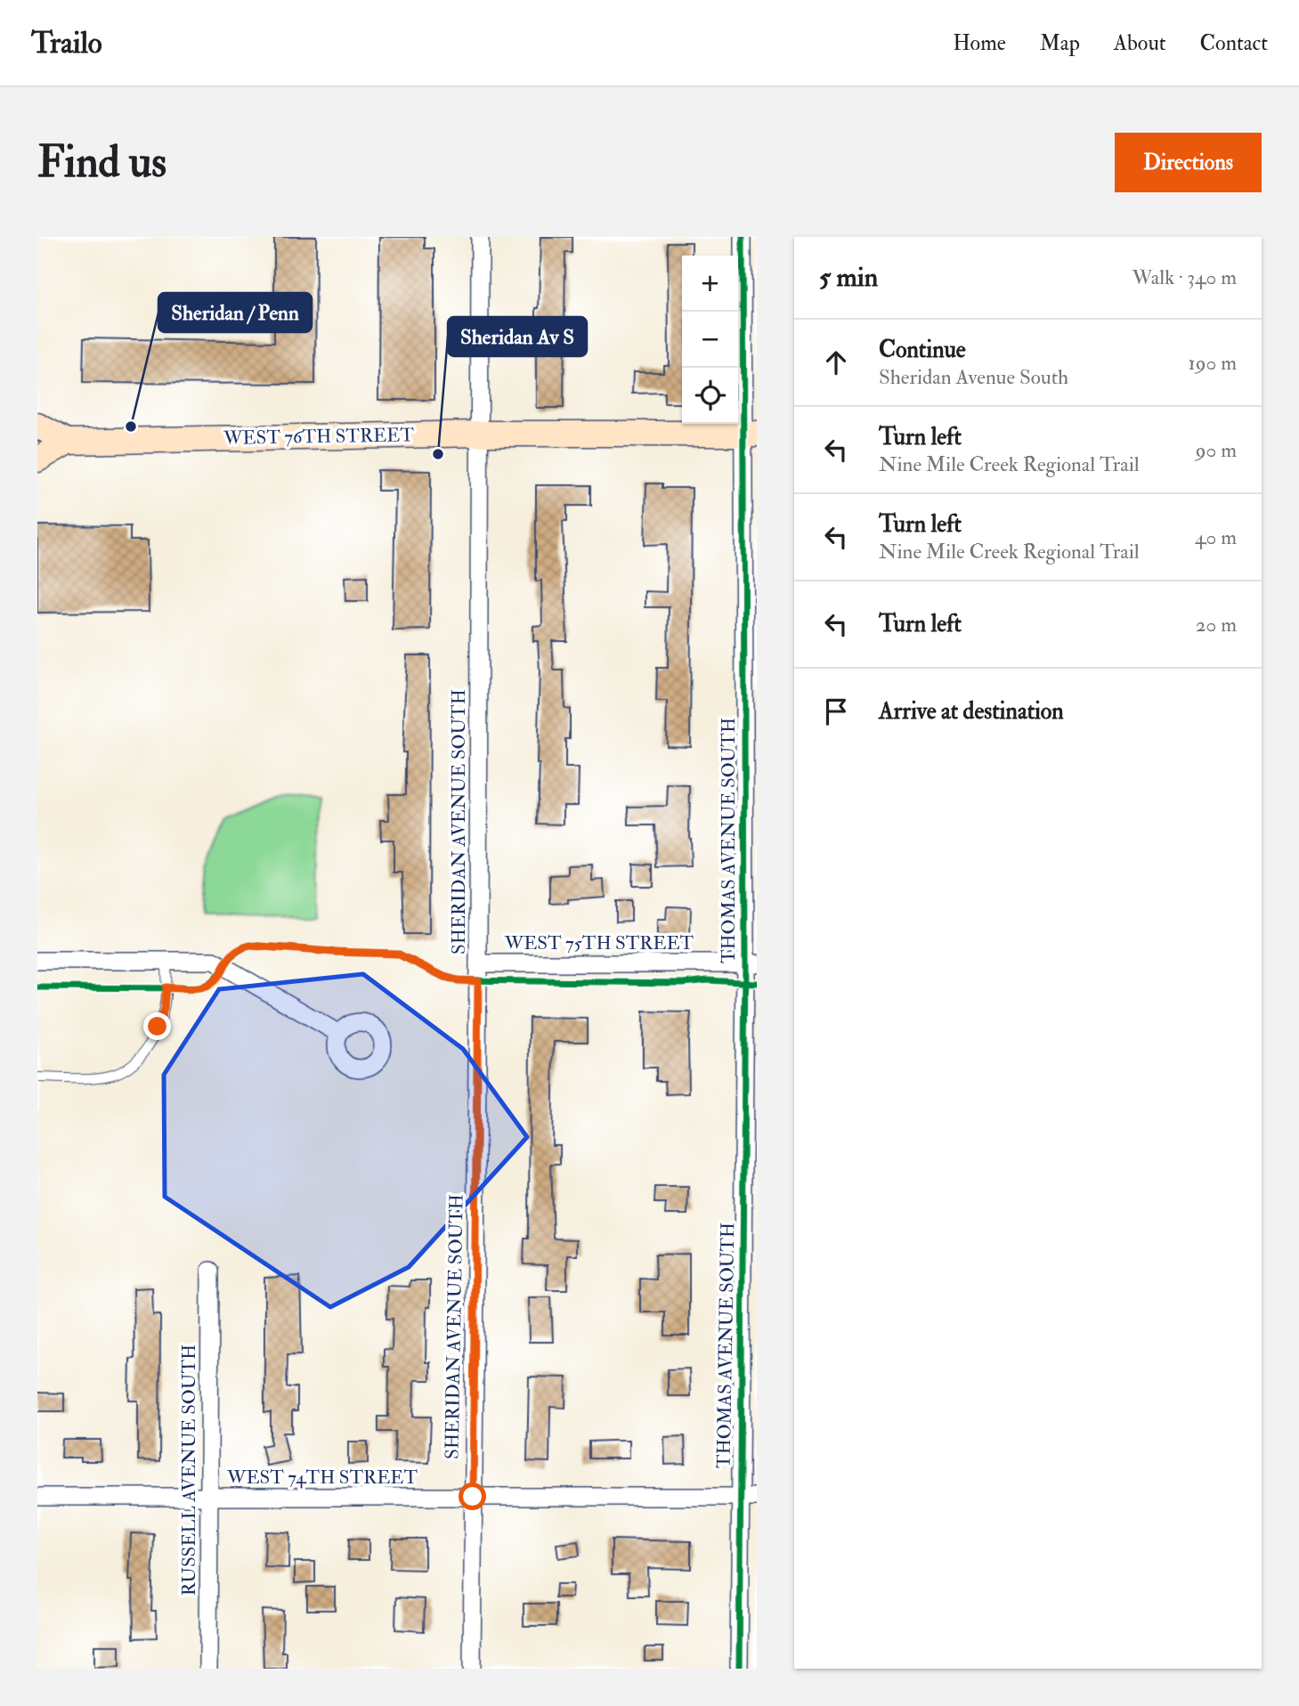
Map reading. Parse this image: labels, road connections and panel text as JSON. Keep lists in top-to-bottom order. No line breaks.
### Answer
{"streets":{"street":["WEST 76TH STREET","SHERIDAN AVENUE SOUTH","THOMAS AVENUE SOUTH","WEST 75TH STREET","RUSSELL AVENUE SOUTH","WEST 74TH STREET"]},"crossings":[["WEST 76TH STREET","SHERIDAN AVENUE SOUTH"],["WEST 76TH STREET","THOMAS AVENUE SOUTH"],["SHERIDAN AVENUE SOUTH","WEST 75TH STREET"],["SHERIDAN AVENUE SOUTH","WEST 74TH STREET"],["THOMAS AVENUE SOUTH","WEST 75TH STREET"],["THOMAS AVENUE SOUTH","WEST 74TH STREET"],["RUSSELL AVENUE SOUTH","WEST 74TH STREET"]],"places":["Sheridan / Penn","Sheridan Av S"],"page":{"header":"Trailo","nav":["Home","Map","About","Contact"],"buttons":"Directions","title":"Find us","heading":["5 min","Walk · 340 m"],"map_buttons":["+","−"],"list":[["Continue","Sheridan Avenue South","190 m"],["Turn left","Nine Mile Creek Regional Trail","90 m"],["Turn left","Nine Mile Creek Regional Trail","40 m"],["Turn left","20 m"],"Arrive at destination"]}}
